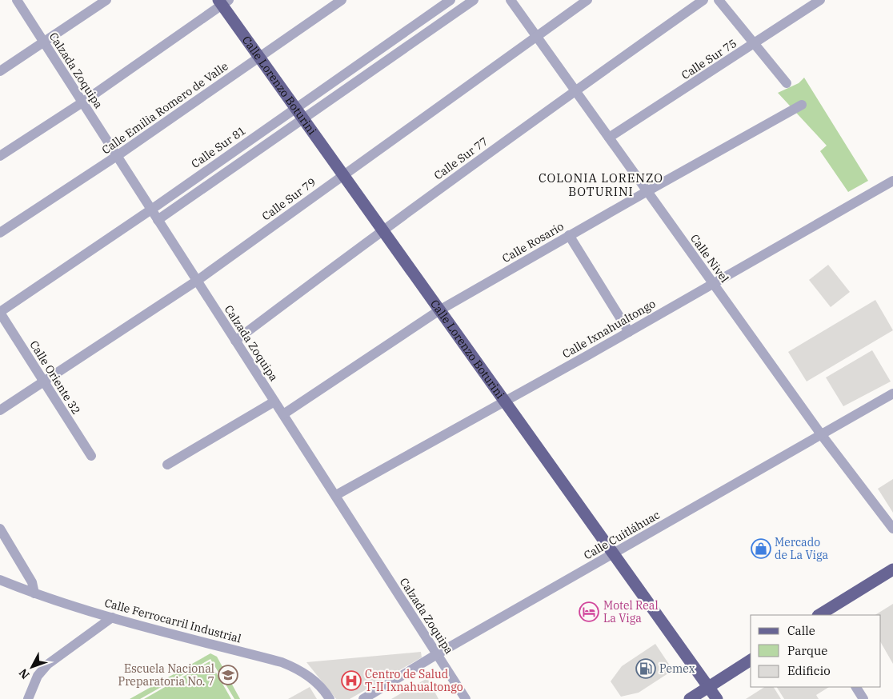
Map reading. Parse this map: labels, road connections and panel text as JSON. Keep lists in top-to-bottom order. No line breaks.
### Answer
{"streets":{"main road":["Calle Lorenzo Boturini"],"street":["Calle Sur 75","Calzada Zoquipa","Calle Emilia Romero de Valle","Calle Sur 81","Calle Sur 77","Calle Sur 79","Calle Rosario","Calle Nivel","Calle Ixnahualtongo","Calle Oriente 32","Calle Cuitláhuac","Calle Ferrocarril Industrial"]},"crossings":[["Calle Sur 75","Calle Nivel"],["Calzada Zoquipa","Calle Emilia Romero de Valle"],["Calzada Zoquipa","Calle Sur 81"],["Calzada Zoquipa","Calle Sur 77"],["Calzada Zoquipa","Calle Sur 79"],["Calzada Zoquipa","Calle Rosario"],["Calzada Zoquipa","Calle Ixnahualtongo"],["Calzada Zoquipa","Calle Cuitláhuac"],["Calle Lorenzo Boturini","Calle Emilia Romero de Valle"],["Calle Lorenzo Boturini","Calle Sur 81"],["Calle Lorenzo Boturini","Calle Sur 77"],["Calle Lorenzo Boturini","Calle Sur 79"],["Calle Lorenzo Boturini","Calle Rosario"],["Calle Lorenzo Boturini","Calle Ixnahualtongo"],["Calle Lorenzo Boturini","Calle Cuitláhuac"],["Calle Sur 81","Calle Oriente 32"],["Calle Sur 77","Calle Nivel"],["Calle Sur 79","Calle Nivel"],["Calle Sur 79","Calle Oriente 32"],["Calle Rosario","Calle Nivel"],["Calle Nivel","Calle Ixnahualtongo"],["Calle Nivel","Calle Cuitláhuac"]],"districts":["COLONIA LORENZO BOTURINI"],"places":{"shop":["Mercado de La Viga"],"hotel":["Motel Real La Viga"],"fuel station":["Pemex"],"school or university":["Escuela Nacional Preparatoria No. 7"],"hospital":["Centro de Salud T-II Ixnahualtongo"]},"legend":["Calle","Parque","Edificio"],"north":"bottom left"}
